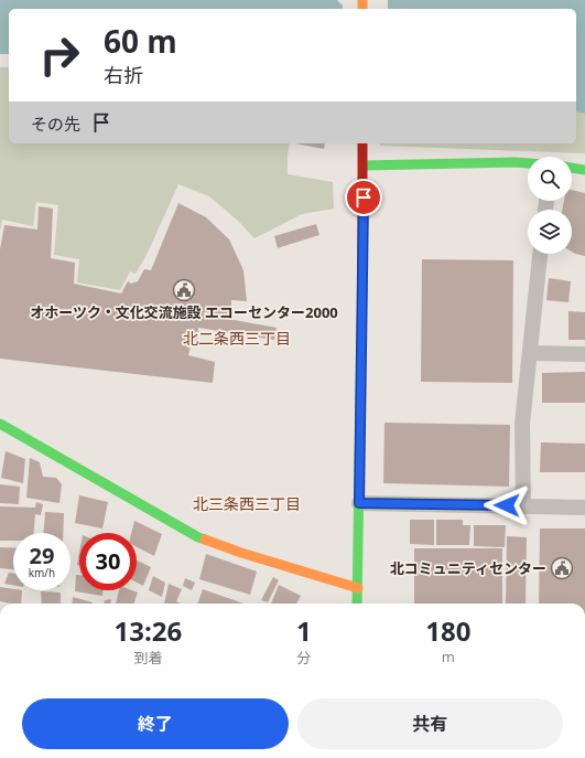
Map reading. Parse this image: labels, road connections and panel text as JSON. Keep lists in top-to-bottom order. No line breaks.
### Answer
{"districts":["北二条西三丁目","北三条西三丁目"],"places":{"public building":["オホーツク・文化交流施設 エコーセンター2000","北コミュニティセンター"]},"page":{"turn":["60 m","右折"],"then":"その先","speed":"29 km/h","limit":"30","eta":["13:26","到着","1","分","180","m"],"buttons":["終了","共有"]}}
